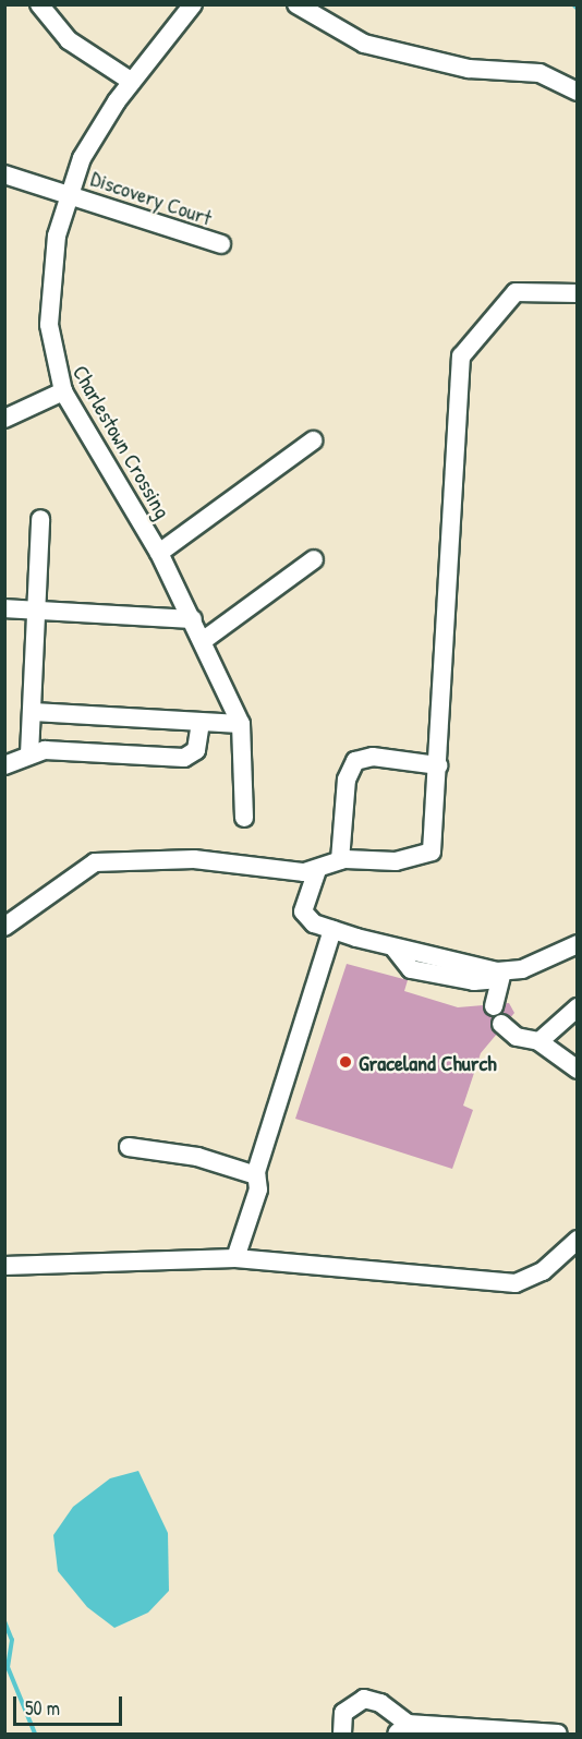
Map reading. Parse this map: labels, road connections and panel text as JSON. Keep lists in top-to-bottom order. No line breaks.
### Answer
{"streets":{"street":["Discovery Court","Charlestown Crossing"]},"crossings":[["Discovery Court","Charlestown Crossing"]],"places":["Graceland Church"],"scale_bar":"50 m"}
